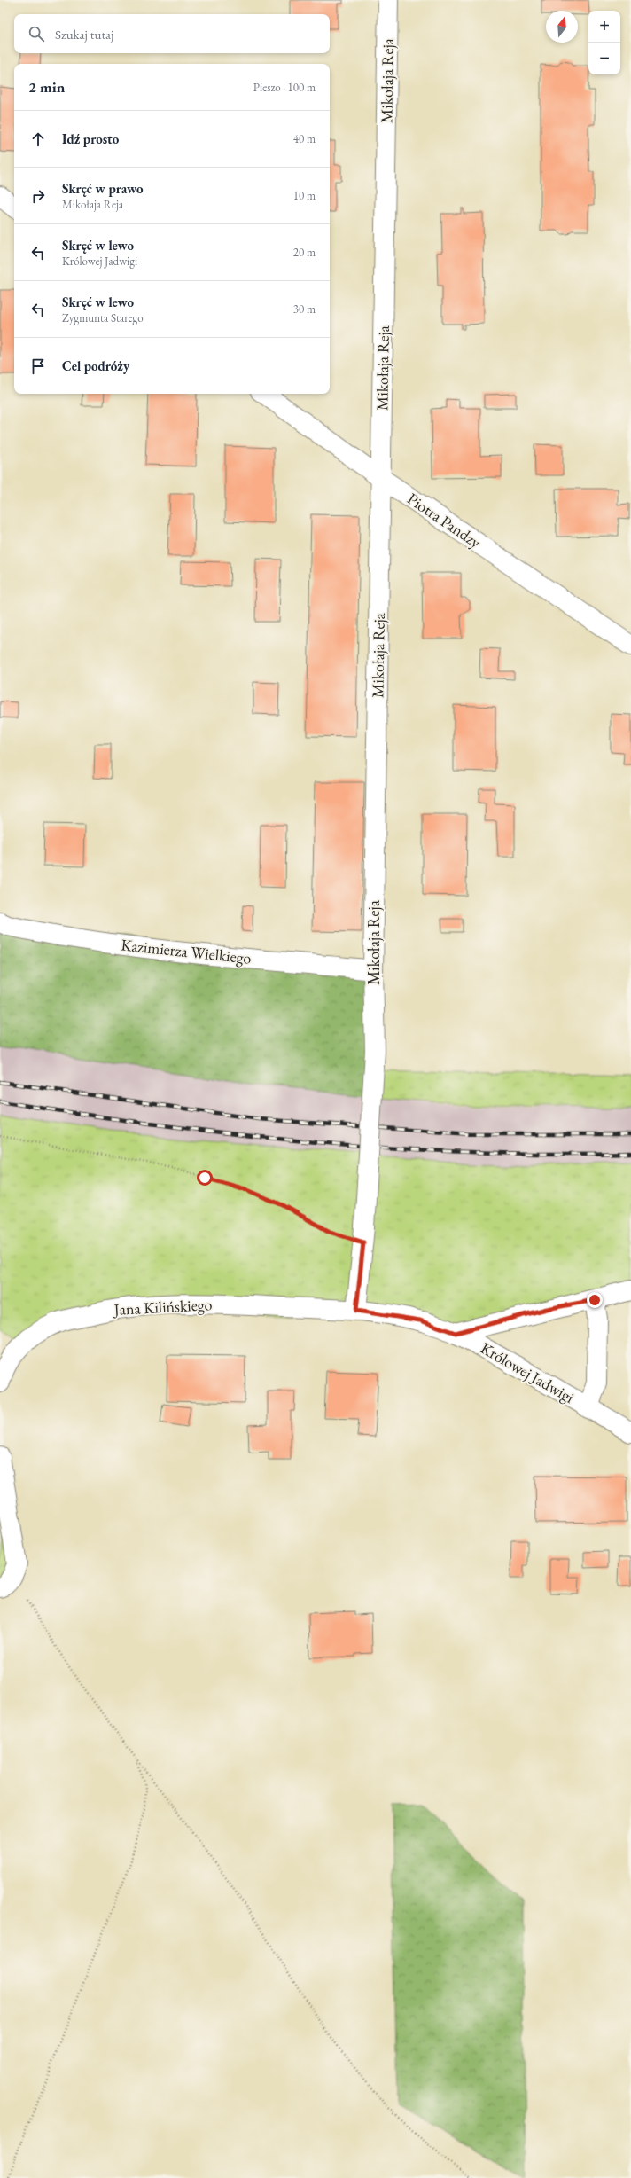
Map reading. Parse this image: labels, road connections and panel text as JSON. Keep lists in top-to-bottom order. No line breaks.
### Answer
{"streets":{"street":["Mikołaja Reja","Piotra Pandzy","Kazimierza Wielkiego","Jana Kilińskiego","Królowej Jadwigi"]},"crossings":[["Mikołaja Reja","Piotra Pandzy"],["Mikołaja Reja","Kazimierza Wielkiego"],["Mikołaja Reja","Jana Kilińskiego"],["Mikołaja Reja","Królowej Jadwigi"],["Jana Kilińskiego","Królowej Jadwigi"]],"north":"top","page":{"map_buttons":["+","−"],"search":"Szukaj tutaj","heading":["2 min","Pieszo · 100 m"],"list":[["Idź prosto","40 m"],["Skręć w prawo","Mikołaja Reja","10 m"],["Skręć w lewo","Królowej Jadwigi","20 m"],["Skręć w lewo","Zygmunta Starego","30 m"],"Cel podróży"]}}
